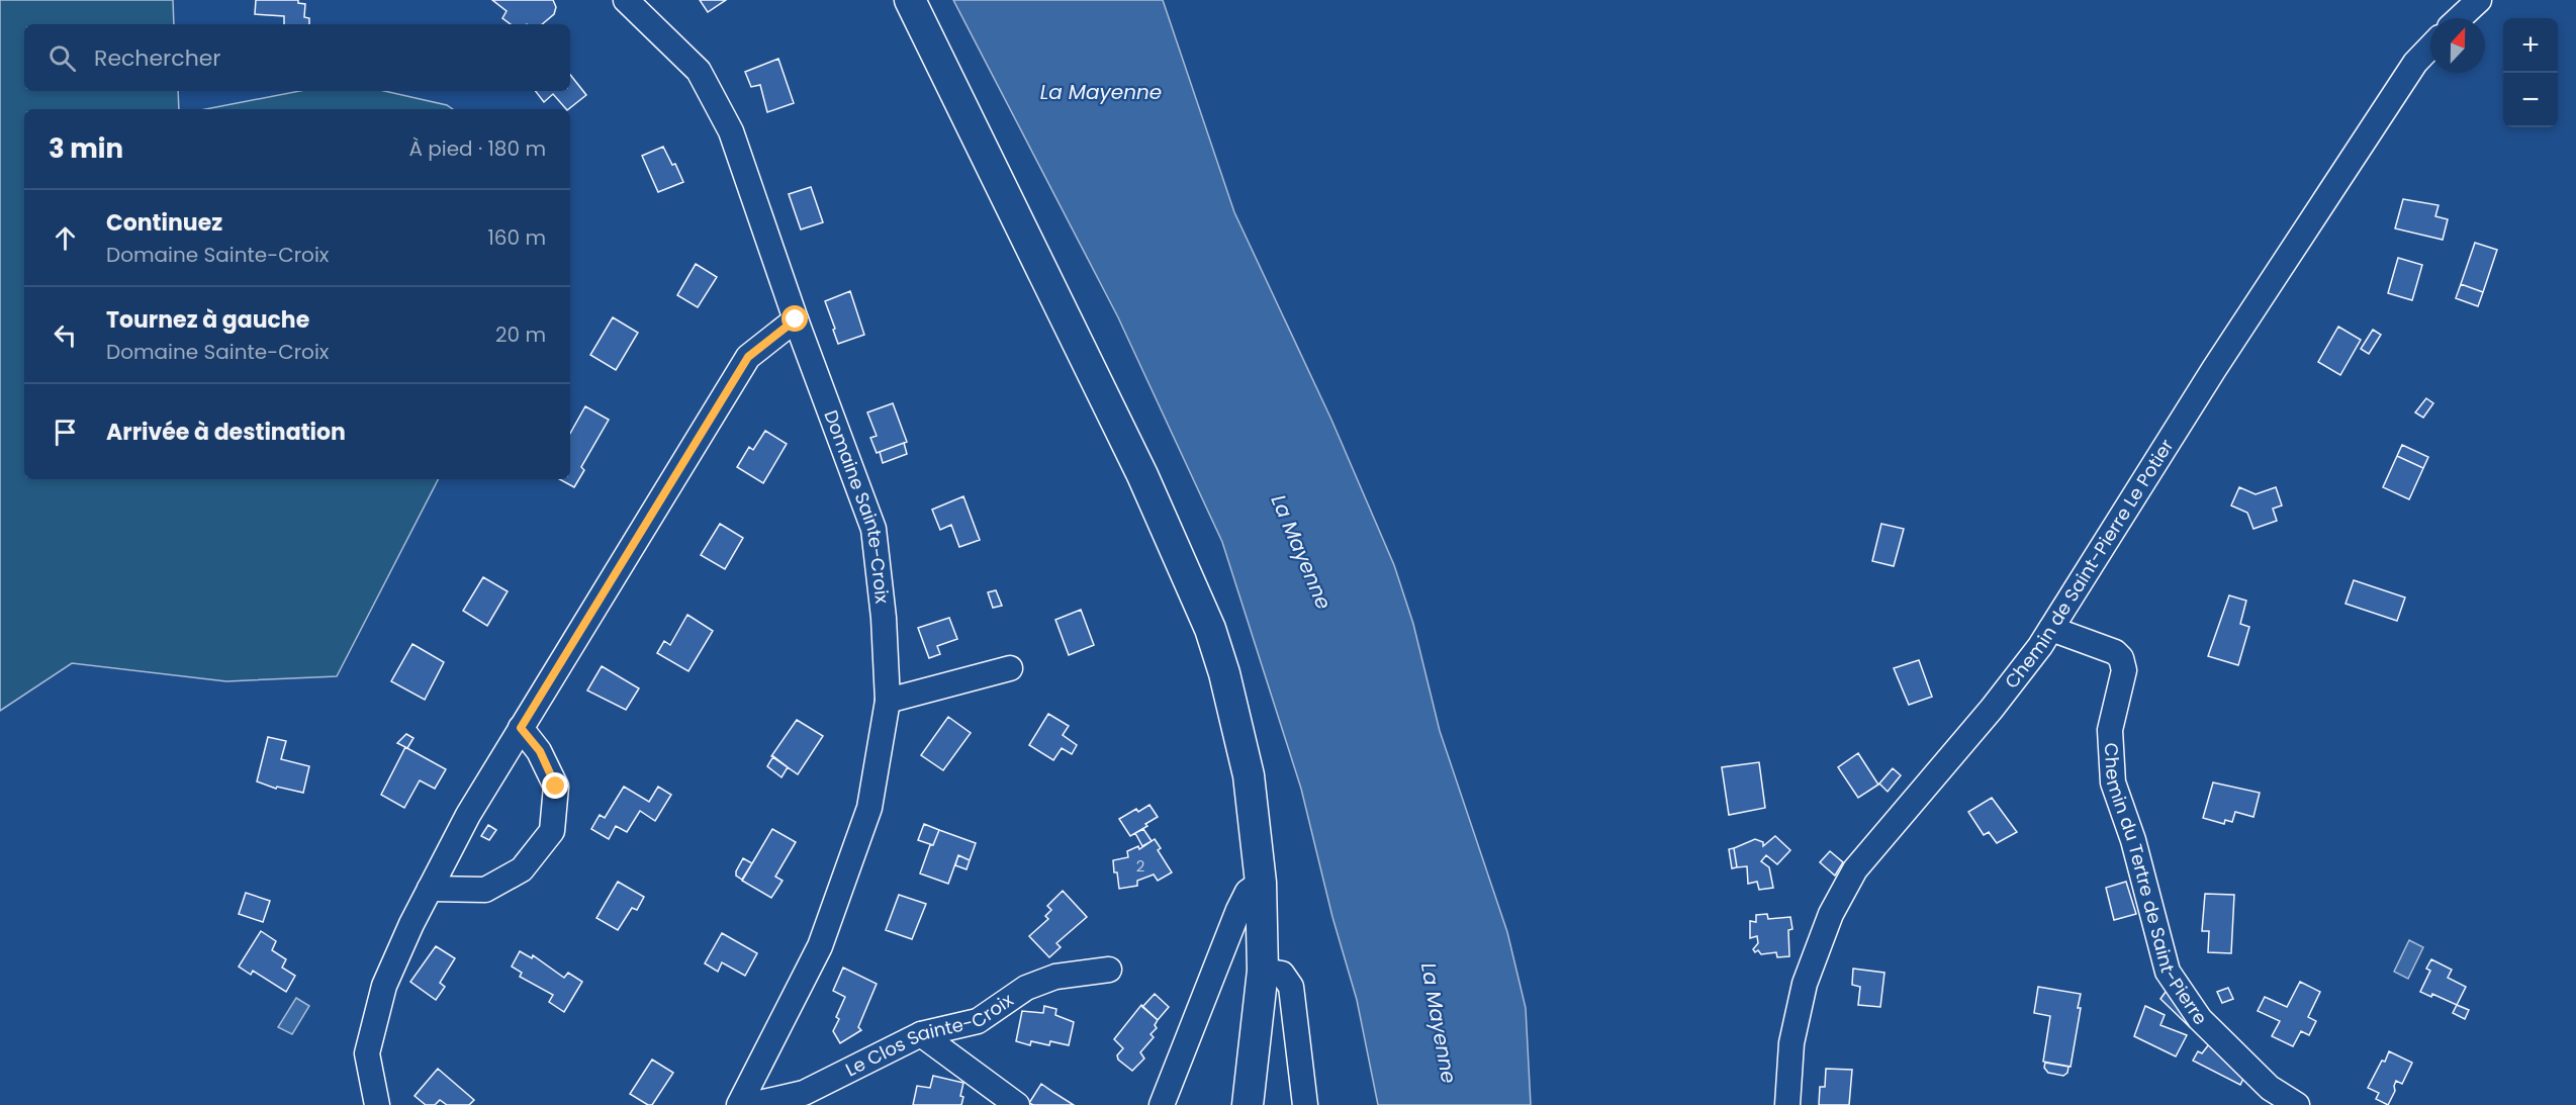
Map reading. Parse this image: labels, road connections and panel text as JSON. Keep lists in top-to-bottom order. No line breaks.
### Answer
{"streets":{"street":["Domaine Sainte-Croix","Chemin de Saint-Pierre Le Potier","Chemin du Tertre de Saint-Pierre","Le Clos Sainte-Croix"]},"crossings":[["Chemin de Saint-Pierre Le Potier","Chemin du Tertre de Saint-Pierre"]],"water":["La Mayenne"],"house_numbers":["2"],"north":"top","page":{"map_buttons":["+","−"],"search":"Rechercher","heading":["3 min","À pied · 180 m"],"list":[["Continuez","Domaine Sainte-Croix","160 m"],["Tournez à gauche","Domaine Sainte-Croix","20 m"],"Arrivée à destination"]}}
